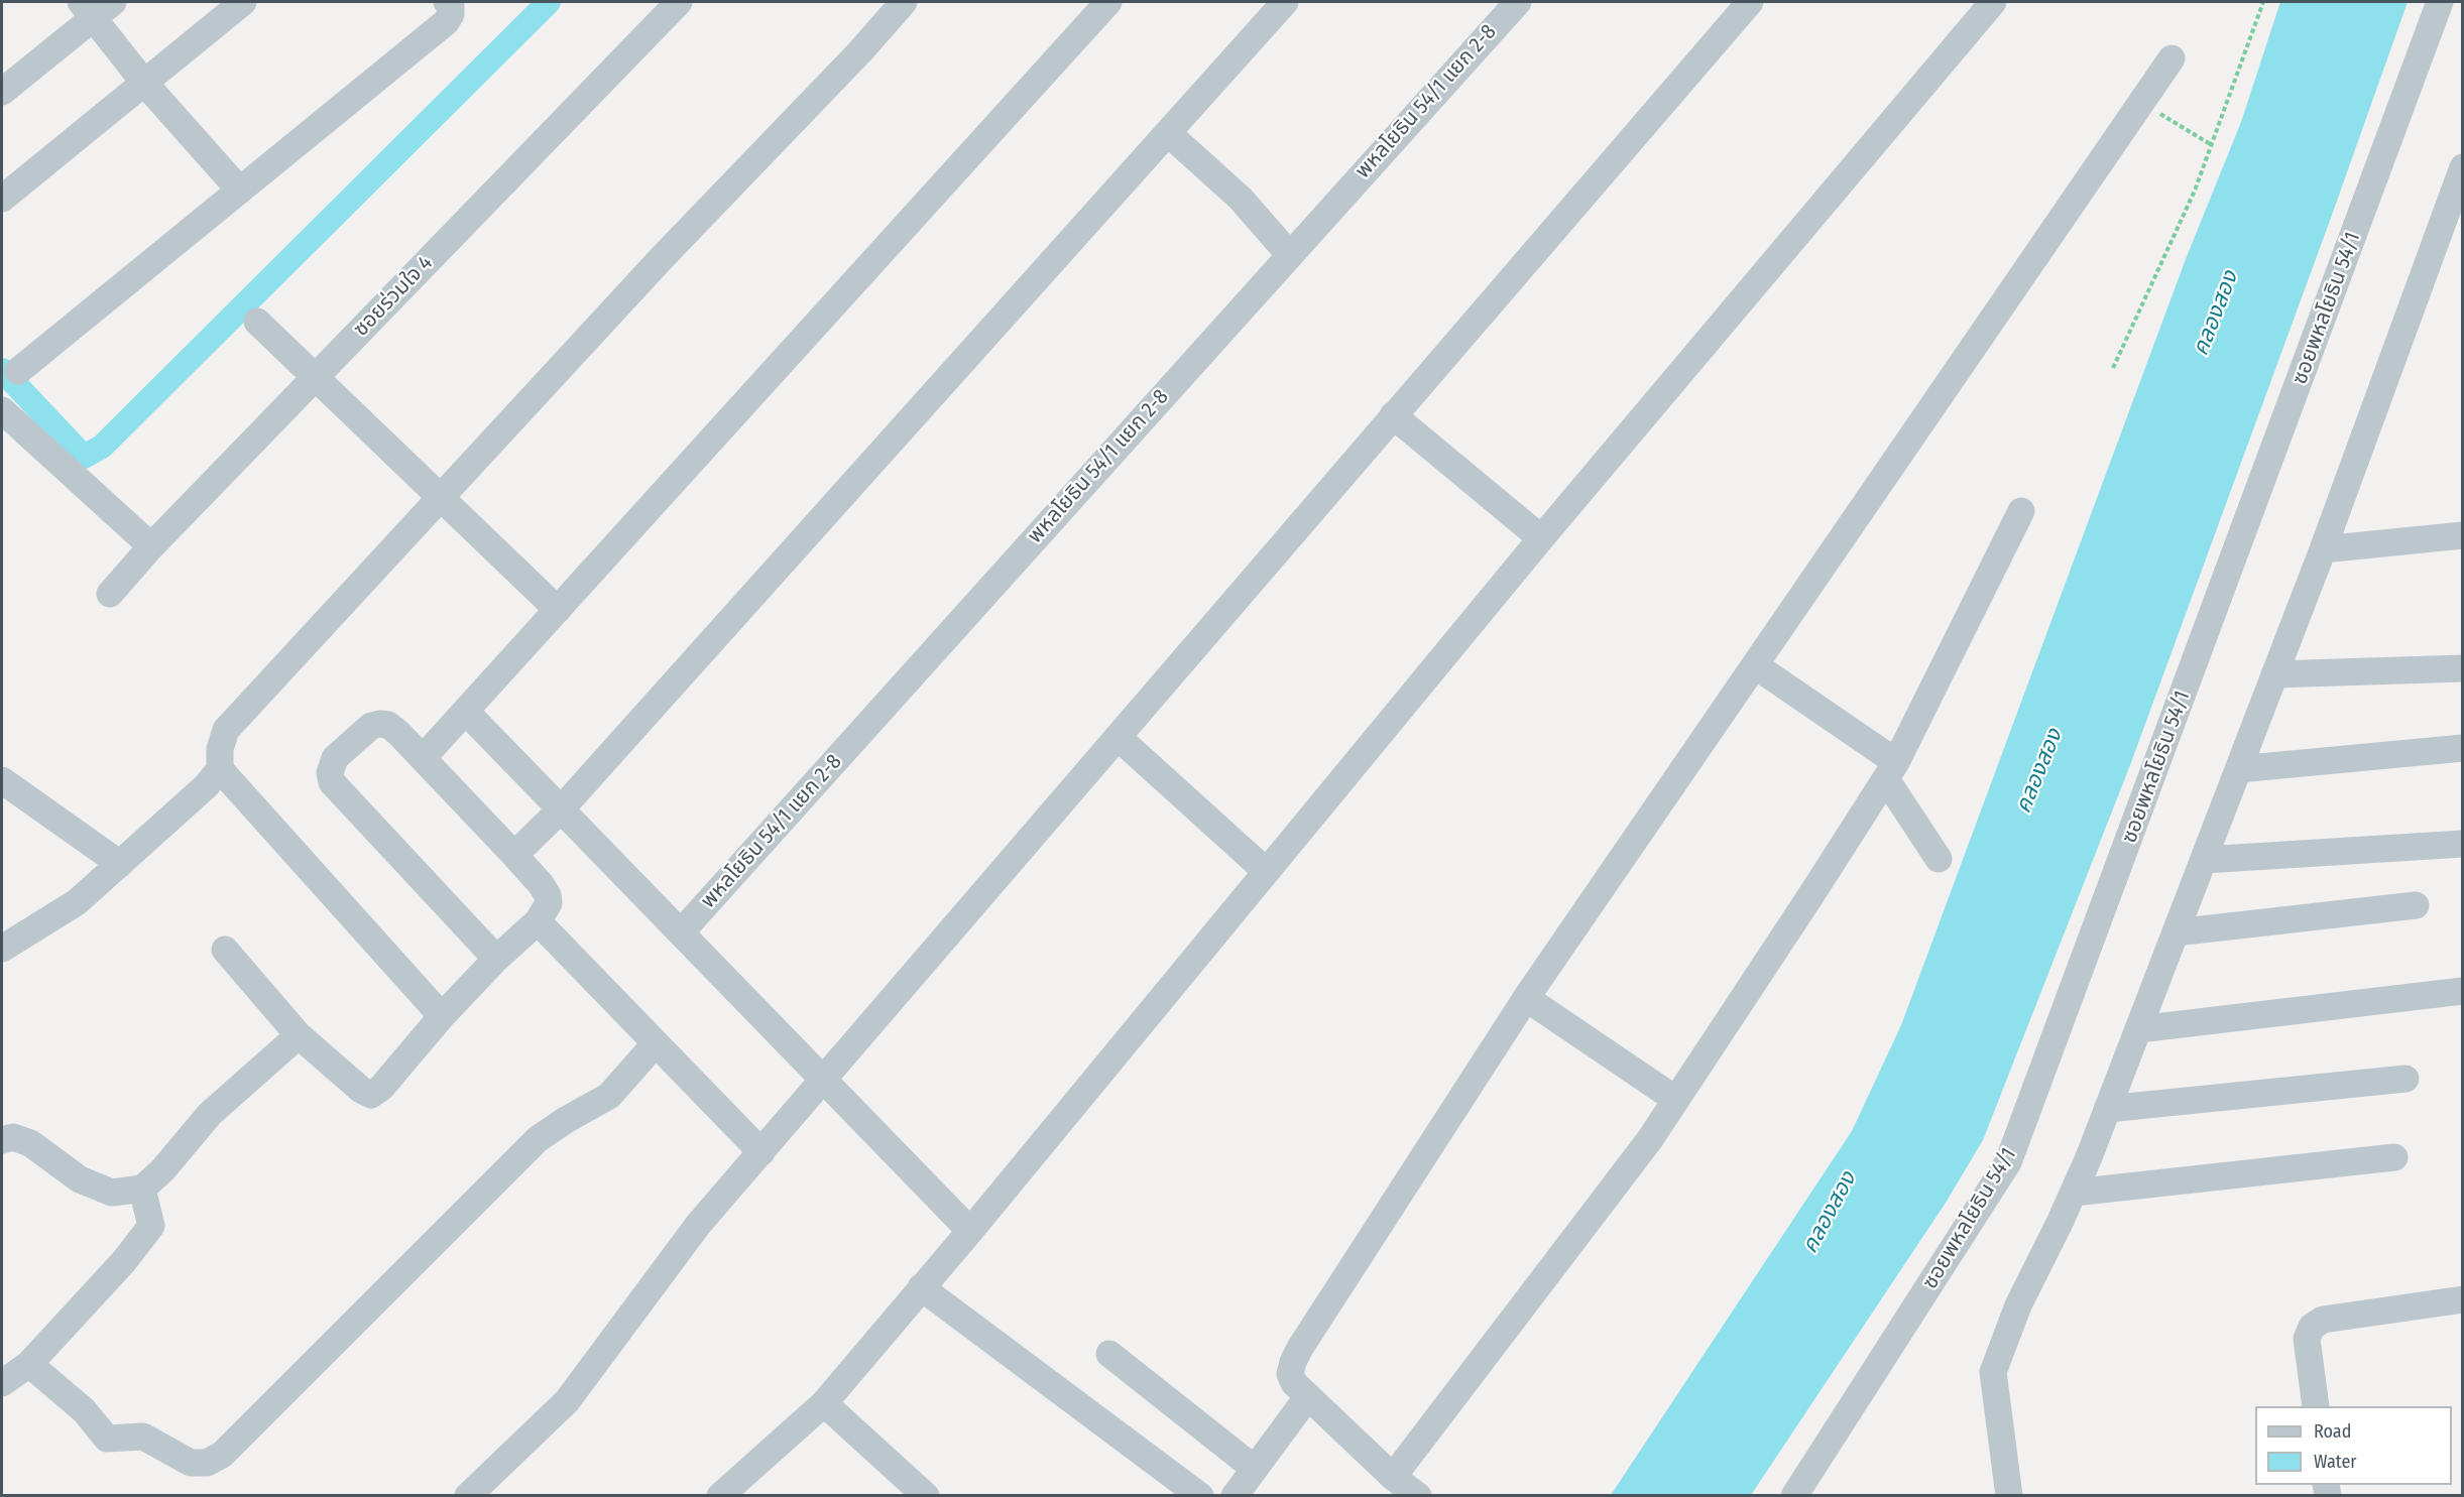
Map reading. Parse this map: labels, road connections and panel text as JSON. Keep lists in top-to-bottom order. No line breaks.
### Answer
{"streets":{"street":["พหลโยธิน 54/1 แยก 2-8","ซอยร่วมใจ 4","ซอยพหลโยธิน 54/1"]},"water":["คลองสอง"],"legend":["Road","Water"]}
